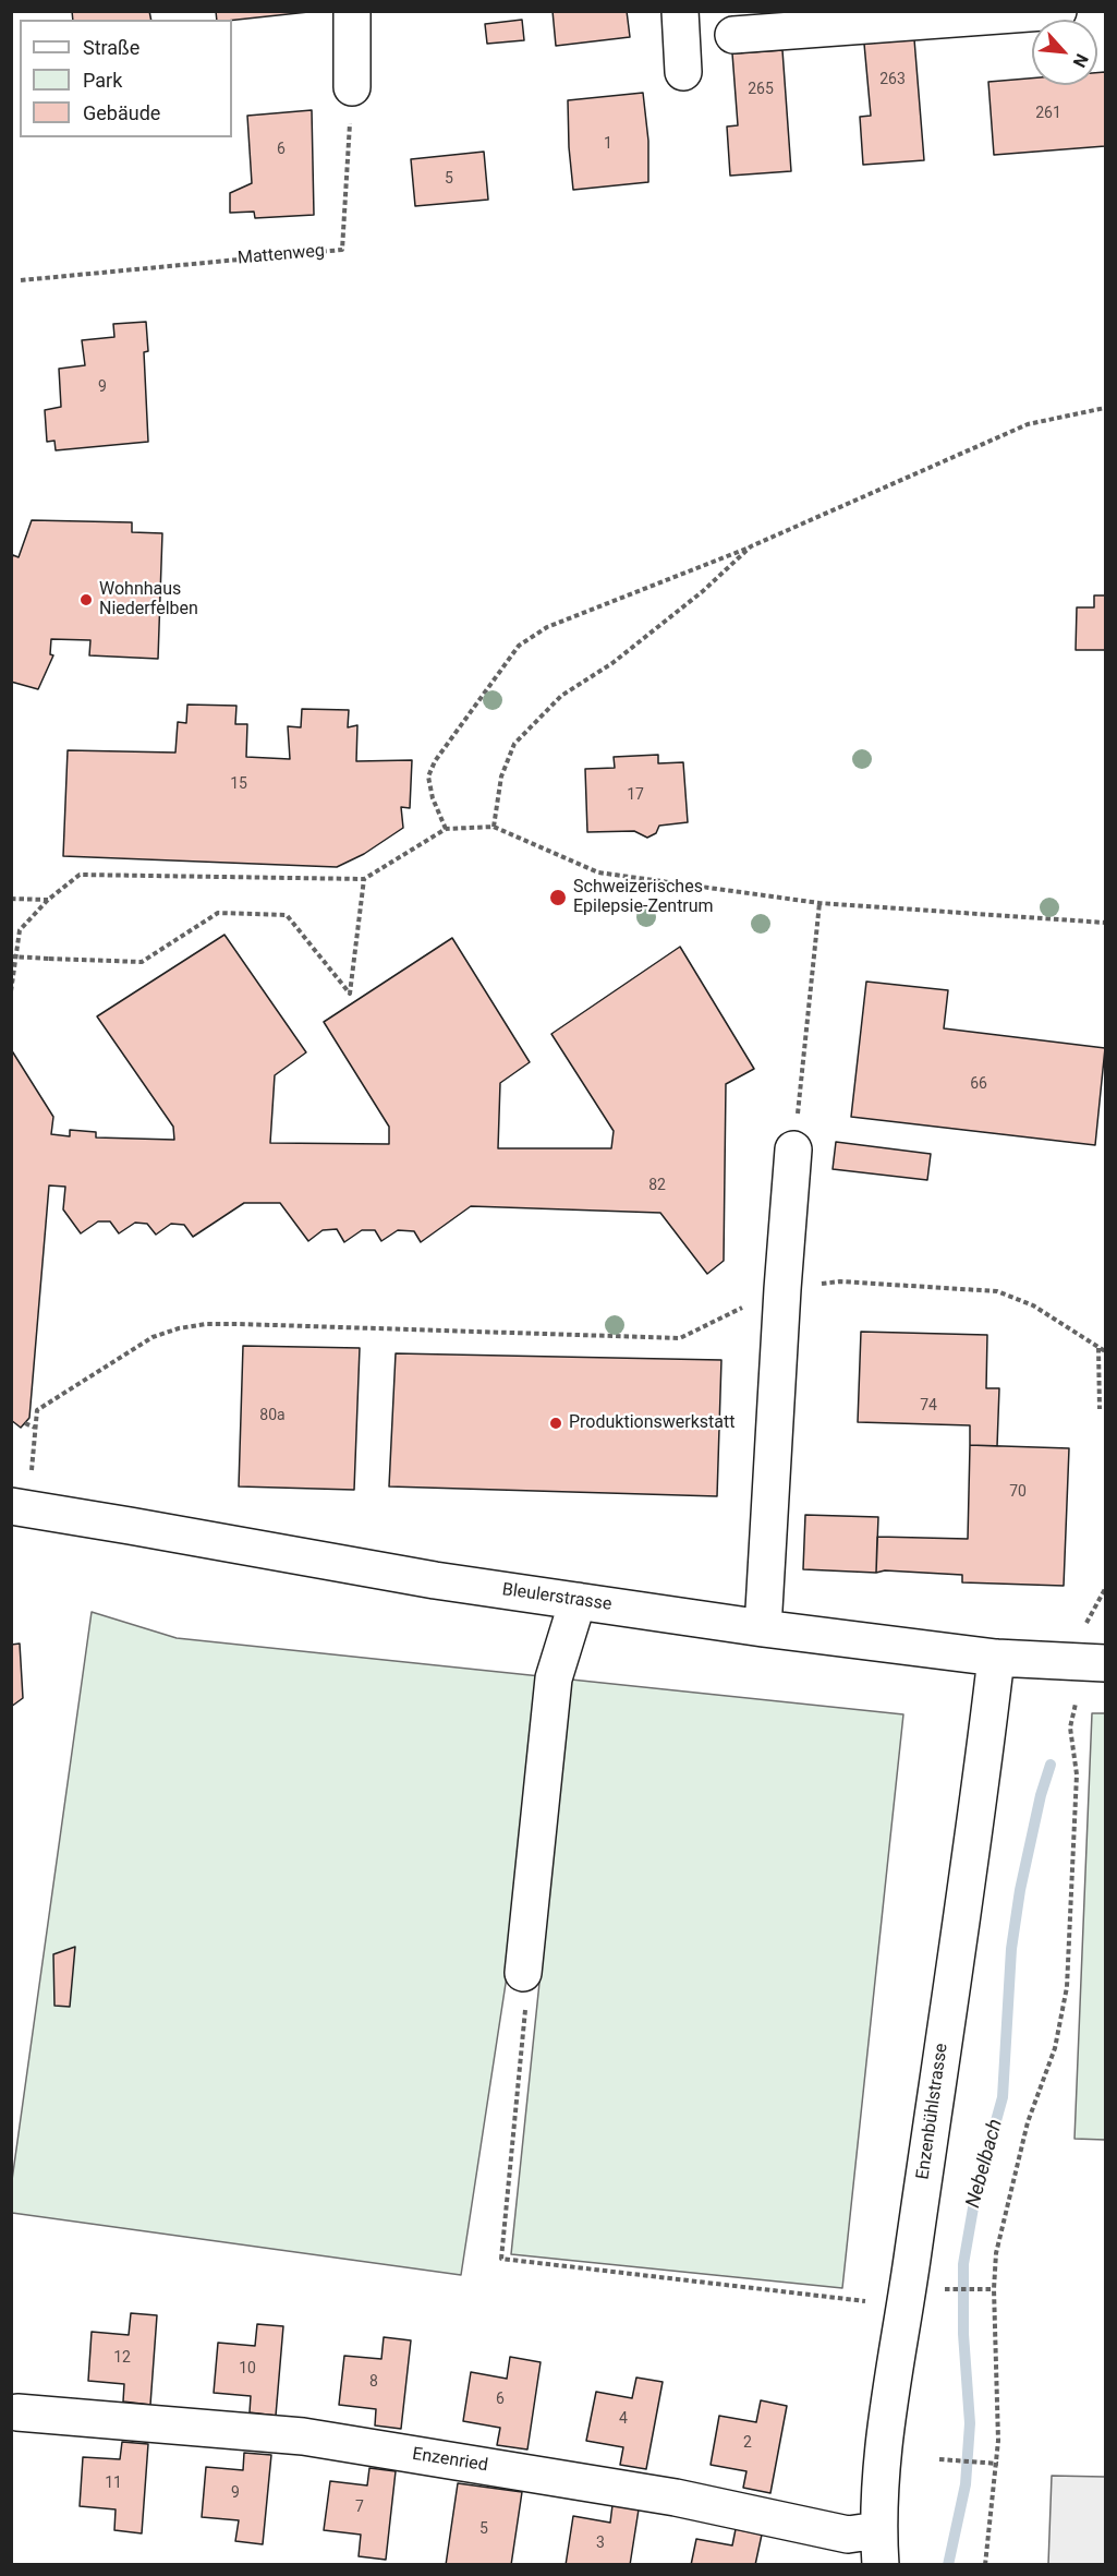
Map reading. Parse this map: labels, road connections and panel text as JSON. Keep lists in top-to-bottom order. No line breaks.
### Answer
{"streets":{"street":["Bleulerstrasse","Enzenbühlstrasse","Enzenried"],"path":["Mattenweg"]},"crossings":[["Bleulerstrasse","Enzenbühlstrasse"],["Enzenbühlstrasse","Enzenried"]],"water":["Nebelbach"],"places":["Wohnhaus Niederfelben","Schweizerisches Epilepsie-Zentrum","Produktionswerkstatt"],"house_numbers":["263","265","261","1","6","5","9","15","17","66","82","74","80a","70","12","10","8","6","4","2","11","9","7","5","3"],"legend":["Straße","Park","Gebäude"],"north":"bottom right"}
